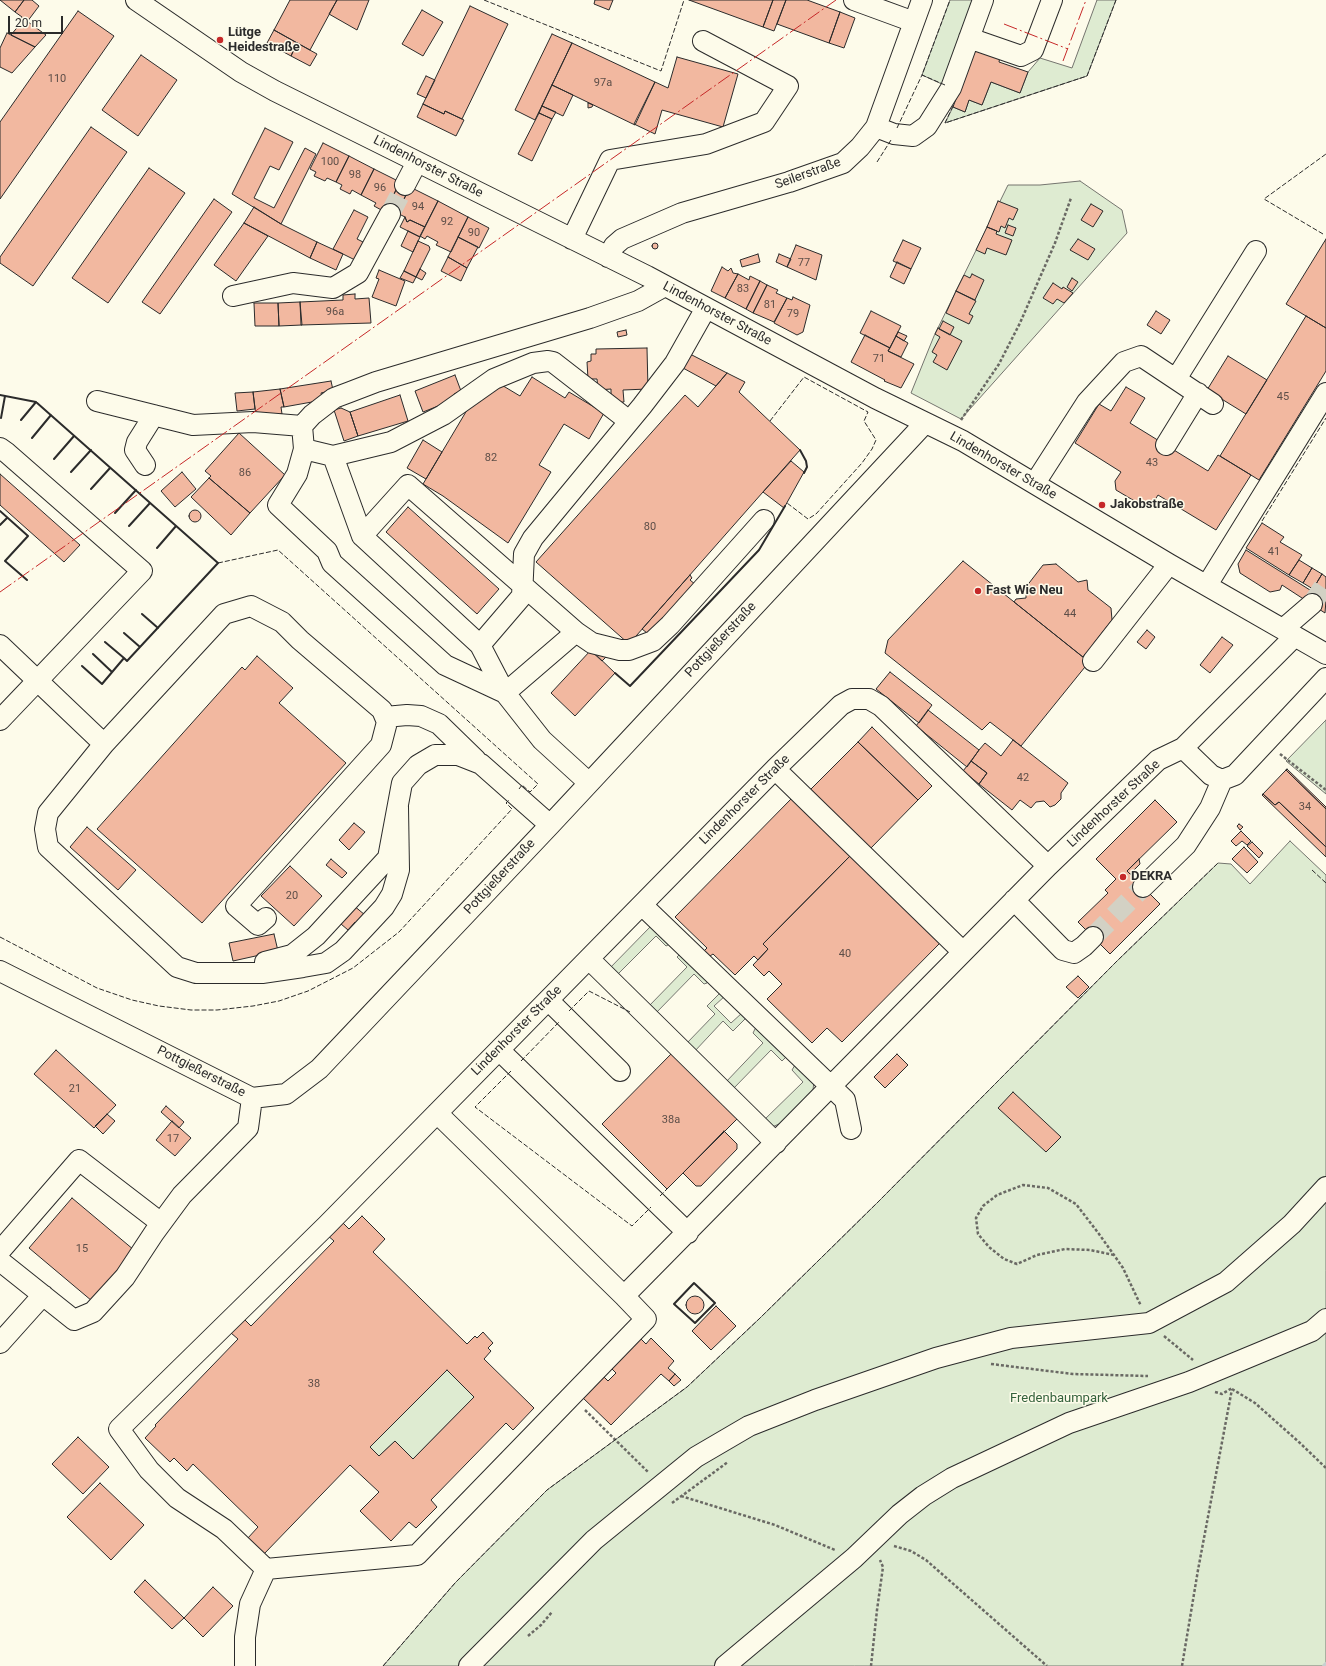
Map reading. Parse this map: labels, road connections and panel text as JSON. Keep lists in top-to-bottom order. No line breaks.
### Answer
{"streets":{"street":["Lindenhorster Straße","Seilerstraße","Pottgießerstraße"]},"crossings":[["Lindenhorster Straße","Seilerstraße"],["Lindenhorster Straße","Pottgießerstraße"]],"parks":["Fredenbaumpark"],"places":["Lütge Heidestraße","Jakobstraße","Fast Wie Neu","DEKRA"],"house_numbers":["110","97a","100","98","96","94","92","90","77","83","81","96a","79","71","45","82","43","86","80","41","44","42","34","20","40","21","38a","17","15","38"],"scale_bar":"20 m"}
